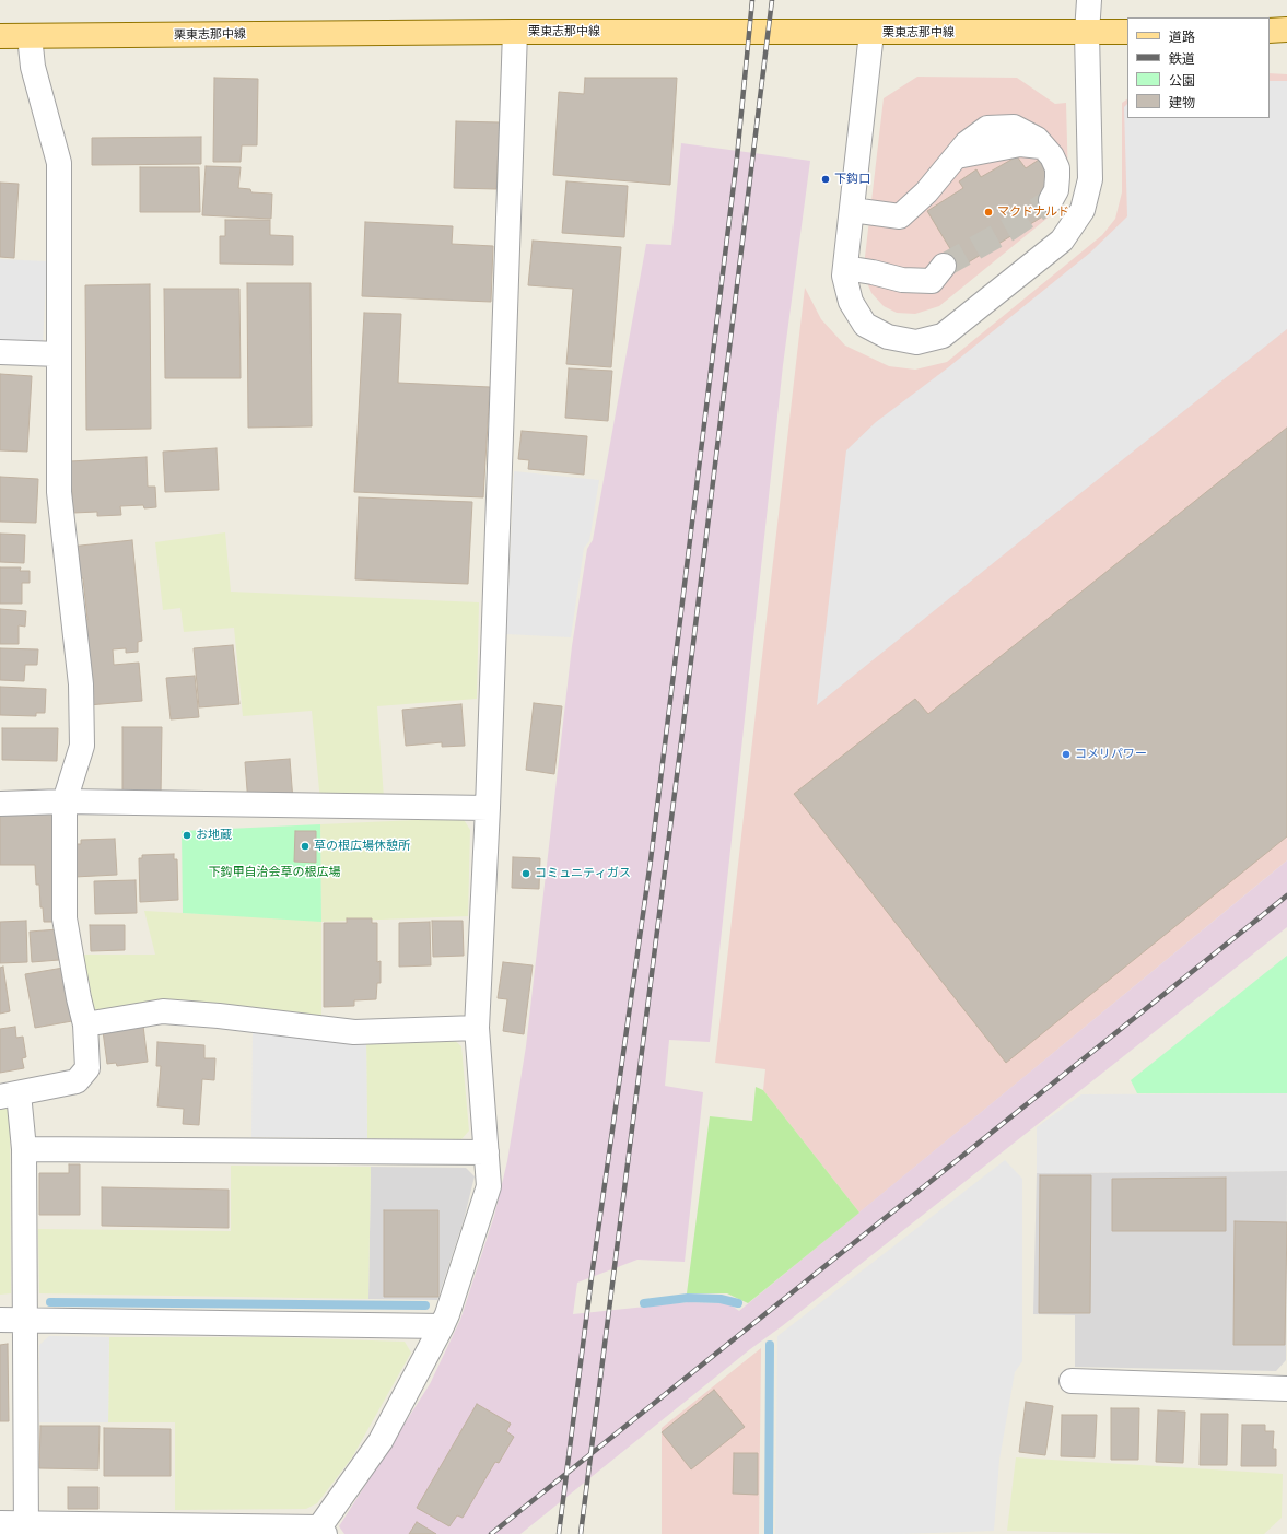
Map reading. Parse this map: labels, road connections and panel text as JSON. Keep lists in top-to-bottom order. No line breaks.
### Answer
{"streets":{"main road":["栗東志那中線"]},"parks":["下鈎甲自治会草の根広場"],"places":["下鈎口","マクドナルド","コメリパワー","お地蔵","草の根広場休憩所","コミュニティガス"],"legend":["道路","鉄道","公園","建物"]}
